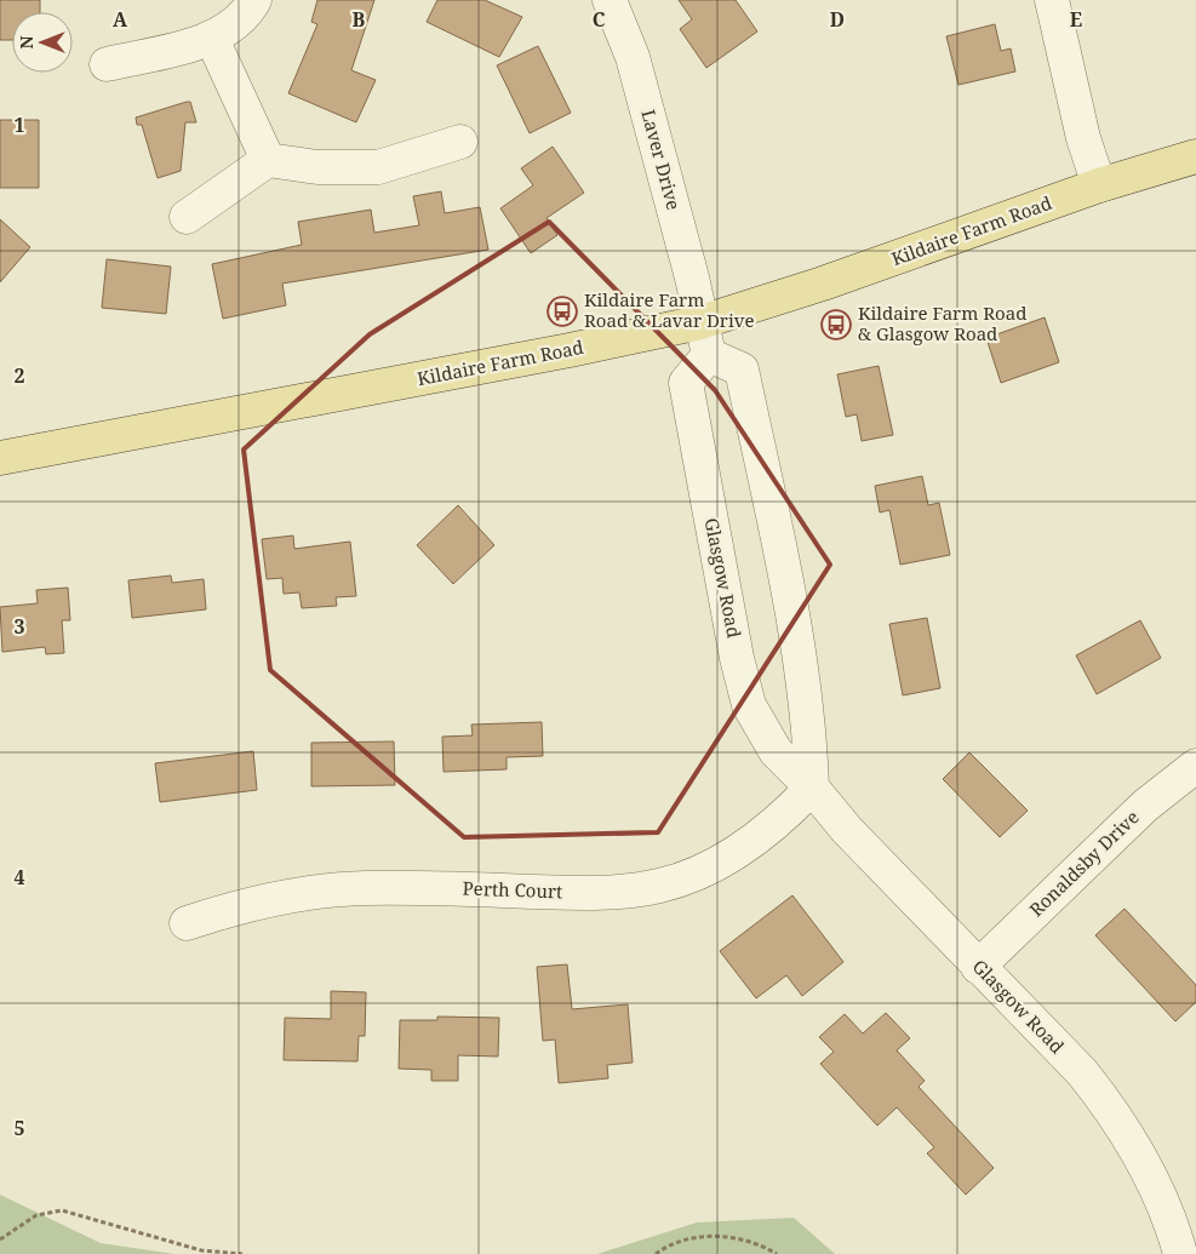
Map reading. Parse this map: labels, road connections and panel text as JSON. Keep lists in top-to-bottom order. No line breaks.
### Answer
{"streets":{"main road":["Kildaire Farm Road"],"street":["Laver Drive","Glasgow Road","Ronaldsby Drive","Perth Court"]},"crossings":[["Laver Drive","Kildaire Farm Road"],["Glasgow Road","Ronaldsby Drive"],["Glasgow Road","Perth Court"]],"places":{"bus stop":["Kildaire Farm Road & Lavar Drive","Kildaire Farm Road & Glasgow Road"]},"north":"left","grid":{"columns":["A","B","C","D","E"],"rows":["1","2","3","4","5"]}}
